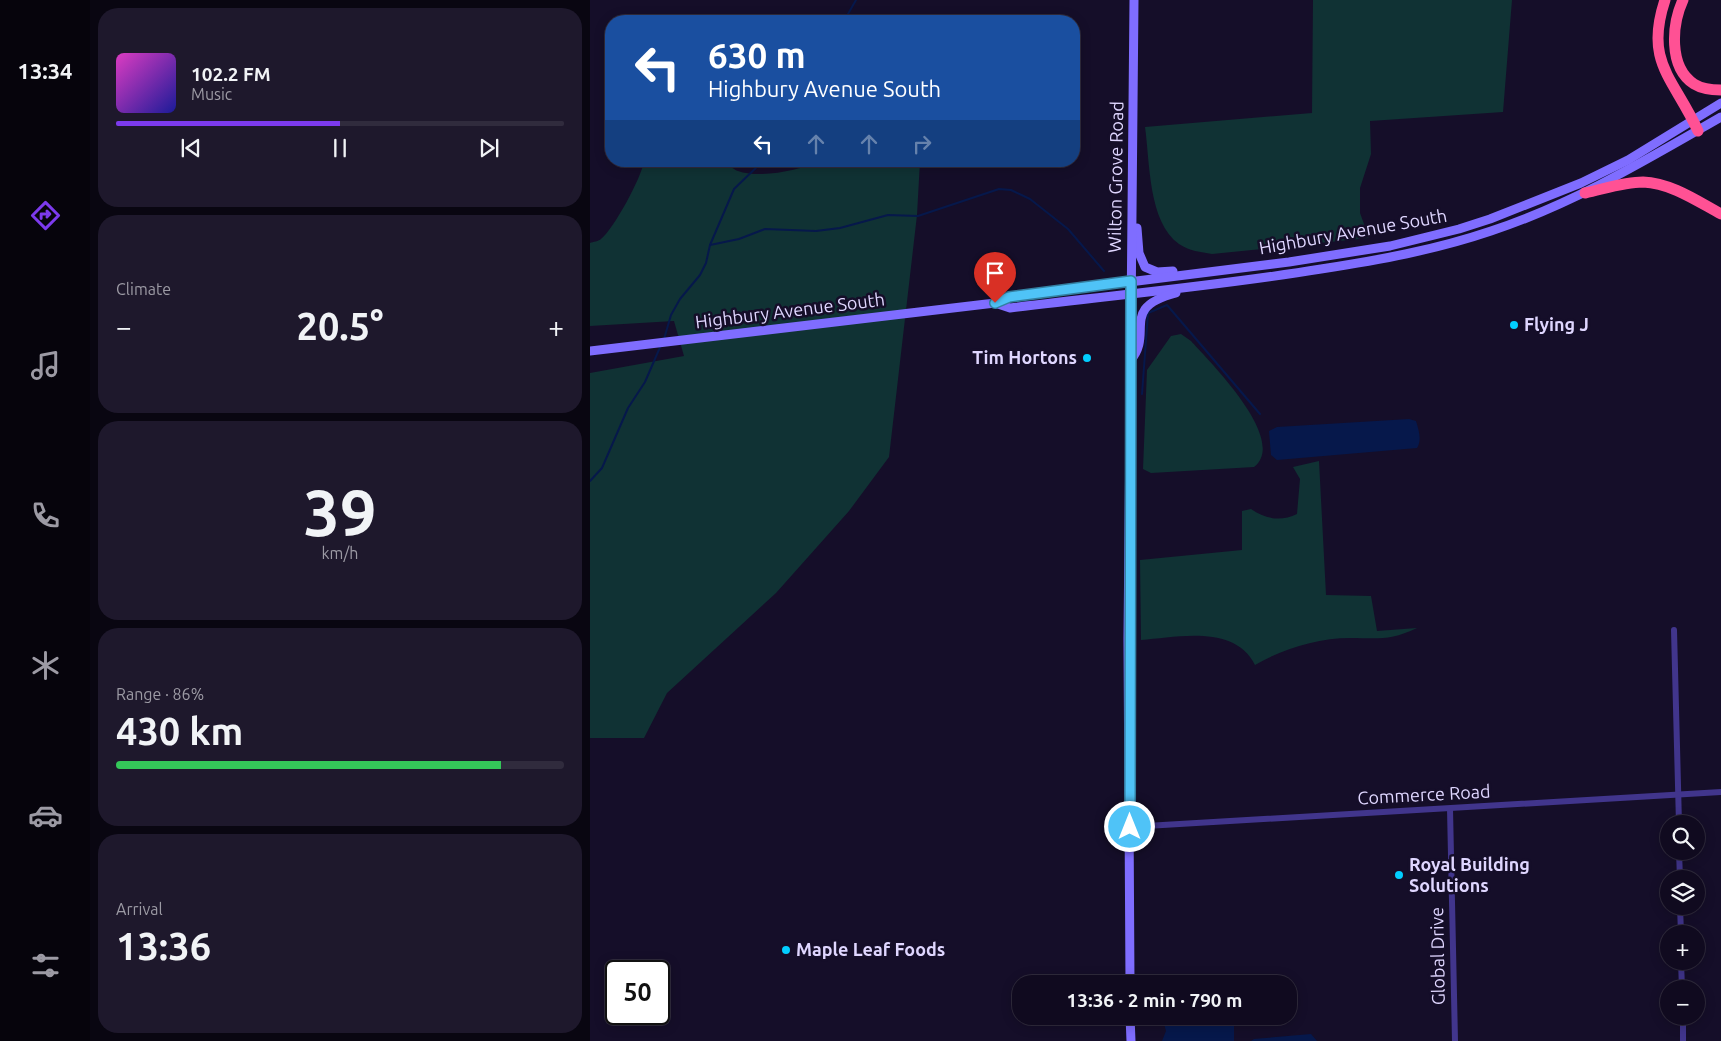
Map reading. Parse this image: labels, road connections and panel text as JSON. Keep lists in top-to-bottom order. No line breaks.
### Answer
{"streets":{"main road":["Wilton Grove Road","Highbury Avenue South"],"street":["Commerce Road","Global Drive"]},"crossings":[["Wilton Grove Road","Highbury Avenue South"],["Wilton Grove Road","Commerce Road"],["Commerce Road","Global Drive"]],"places":["Flying J","Tim Hortons","Royal Building Solutions","Maple Leaf Foods"],"page":{"tabs":"13:34","turn":["630 m","Highbury Avenue South"],"song":["102.2 FM","Music"],"tile":["Climate",["39","km/h"],["Range · 86%","430 km"],["Arrival","13:36"]],"heat":["−","20.5°","+"],"map_buttons":["+","−"],"limit":"50","trip":"13:36 · 2 min · 790 m"}}
